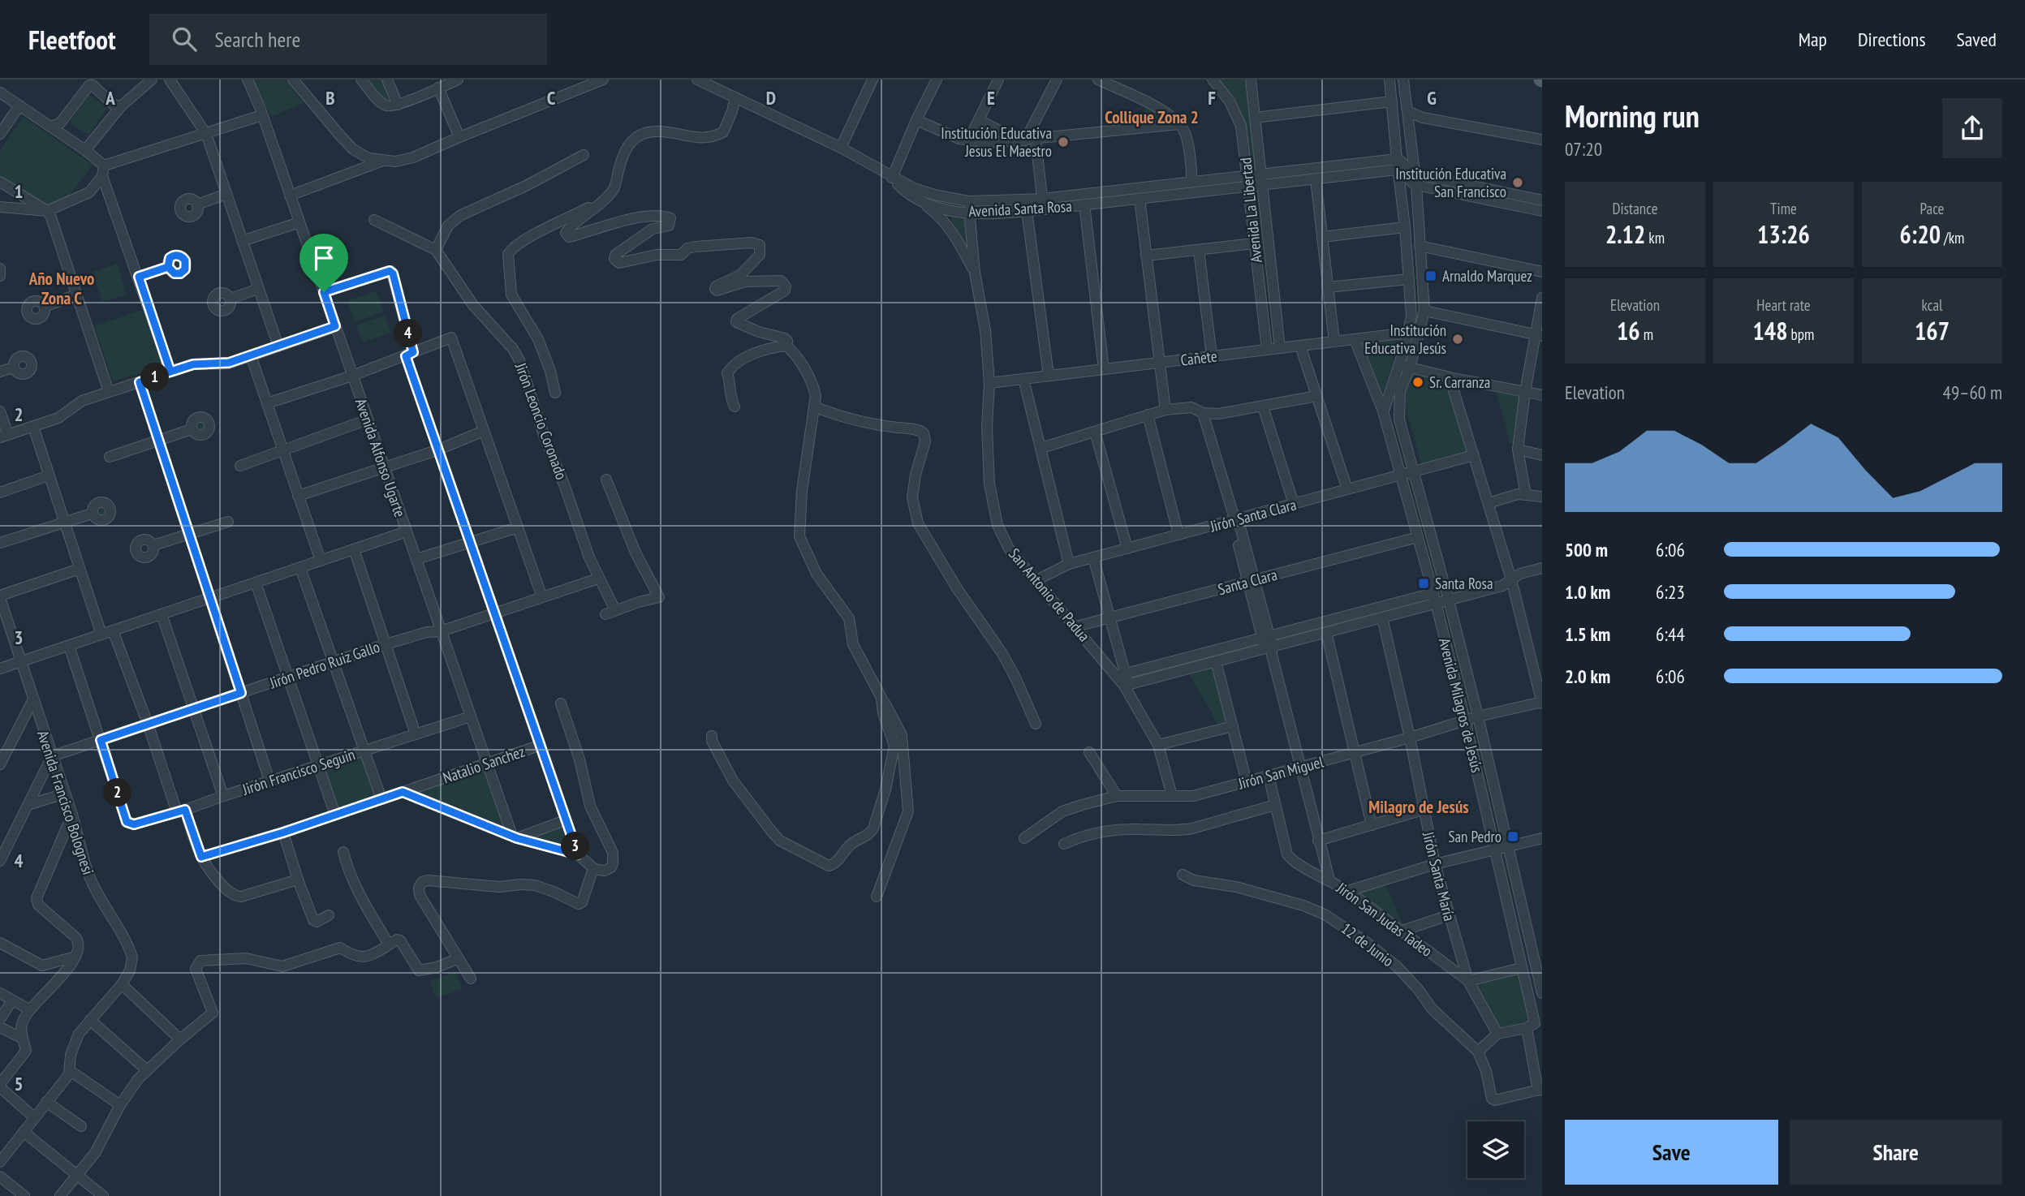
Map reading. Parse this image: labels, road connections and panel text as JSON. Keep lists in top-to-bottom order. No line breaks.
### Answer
{"streets":{"street":["Avenida Santa Rosa","Avenida La Libertad","Cañete","Jirón Leoncio Coronado","Avenida Alfonso Ugarte","Jirón Santa Clara","Santa Clara","San Antonio de Padua","Jirón Pedro Ruiz Gallo","Avenida Milagros de Jesús","Natalio Sanchez","Jirón Francisco Seguin","Jirón San Miguel","Avenida Francisco Bolognesi","Jirón Santa María","Jirón San Judas Tadeo","12 de Junio"]},"crossings":[["Avenida Santa Rosa","Avenida La Libertad"],["Avenida Santa Rosa","San Antonio de Padua"],["Avenida La Libertad","Cañete"],["Cañete","San Antonio de Padua"],["Cañete","Avenida Milagros de Jesús"],["Jirón Leoncio Coronado","Jirón Pedro Ruiz Gallo"],["Avenida Alfonso Ugarte","Jirón Pedro Ruiz Gallo"],["Avenida Alfonso Ugarte","Natalio Sanchez"],["Avenida Alfonso Ugarte","Jirón Francisco Seguin"],["Jirón Santa Clara","San Antonio de Padua"],["Jirón Santa Clara","Avenida Milagros de Jesús"],["Santa Clara","San Antonio de Padua"],["Santa Clara","Avenida Milagros de Jesús"],["San Antonio de Padua","Jirón San Miguel"],["Jirón Pedro Ruiz Gallo","Jirón Francisco Seguin"],["Jirón Pedro Ruiz Gallo","Avenida Francisco Bolognesi"],["Avenida Milagros de Jesús","Jirón San Miguel"],["Jirón San Miguel","Jirón Santa María"],["Jirón San Miguel","Jirón San Judas Tadeo"],["Jirón Santa María","Jirón San Judas Tadeo"]],"districts":["Collique Zona 2","Año Nuevo Zona C","Milagro de Jesús"],"places":{"other":["Institución Educativa Jesus El Maestro","Institución Educativa San Francisco","Institución Educativa Jesús","Sr. Carranza"],"transit":["Arnaldo Marquez","Santa Rosa","San Pedro"]},"page":{"header":"Fleetfoot","search":"Search here","nav":["Map","Directions","Saved"],"heading":["Morning run","07:20"],"stats":[["Distance","2.12 km"],["Time","13:26"],["Pace","6:20 /km"],["Elevation","16 m"],["Heart rate","148 bpm"],["kcal","167"]],"pins":["4","1","2","3"],"chart":["Elevation","49–60 m"],"list":[{"name":"500 m","note":"6:06"},{"name":"1.0 km","note":"6:23"},{"name":"1.5 km","note":"6:44"},{"name":"2.0 km","note":"6:06"}],"buttons":["Save","Share"]},"grid":{"columns":["A","B","C","D","E","F","G"],"rows":["1","2","3","4","5"]}}
